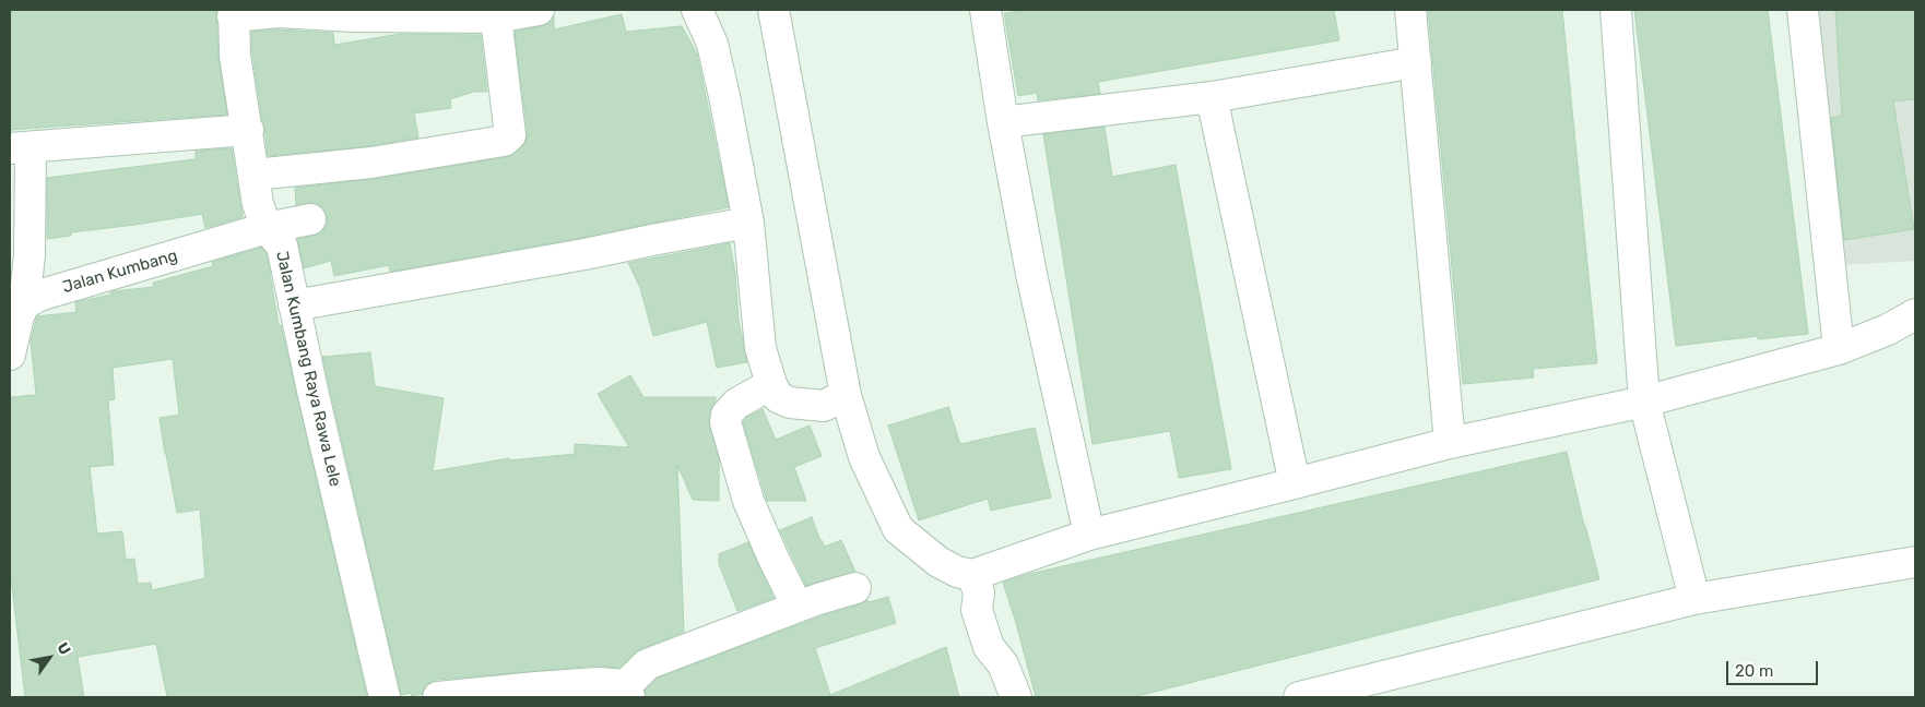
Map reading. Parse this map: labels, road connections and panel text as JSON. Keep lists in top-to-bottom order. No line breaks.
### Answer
{"streets":{"street":["Jalan Kumbang","Jalan Kumbang Raya Rawa Lele"]},"crossings":[["Jalan Kumbang","Jalan Kumbang Raya Rawa Lele"]],"scale_bar":"20 m","north":"top right"}
